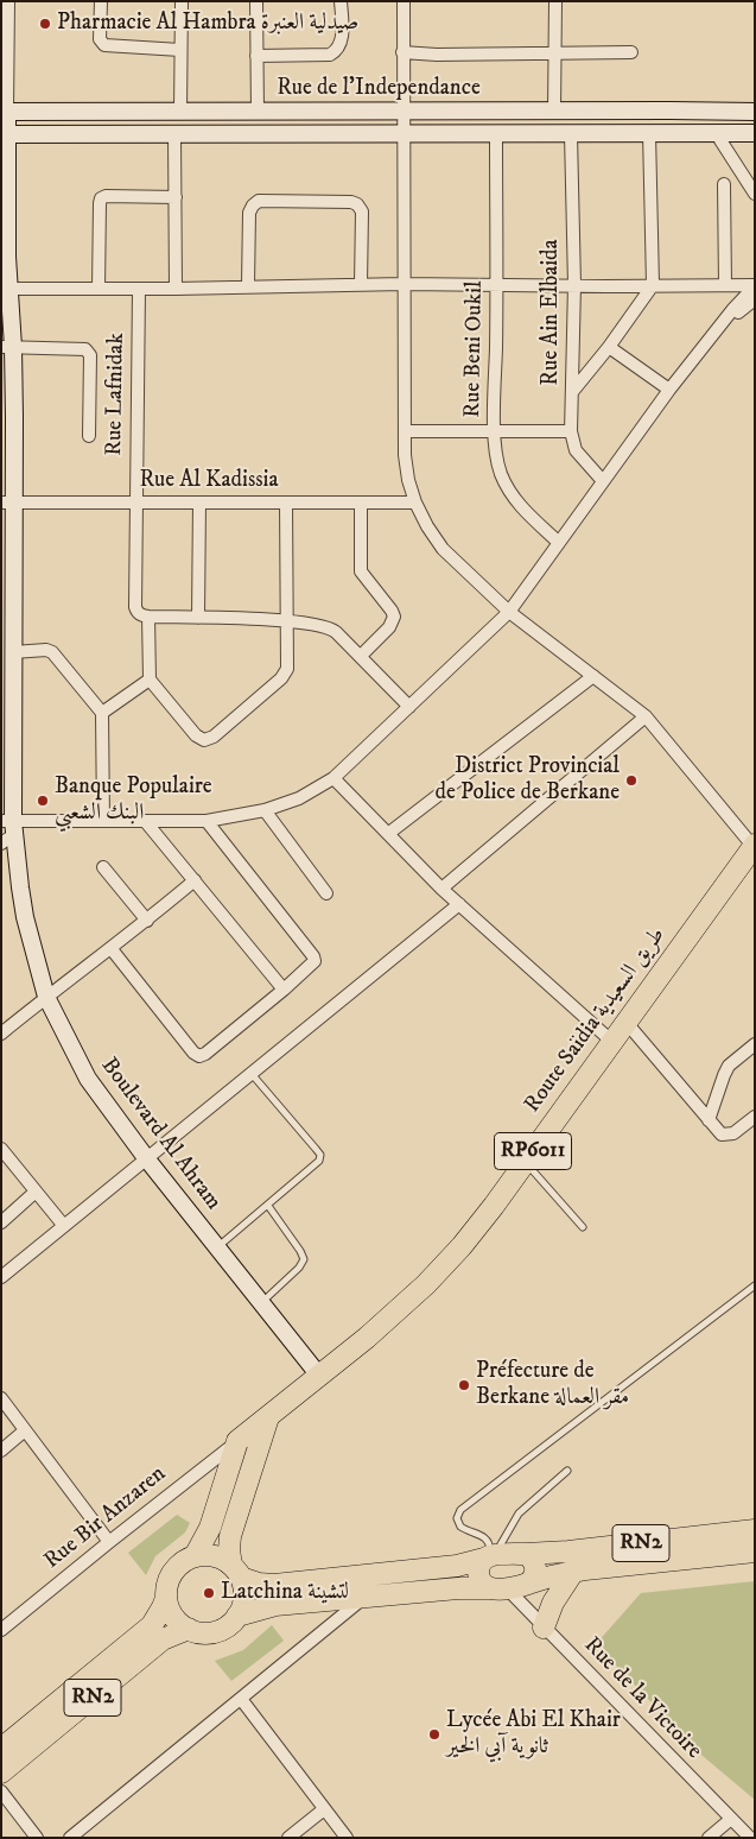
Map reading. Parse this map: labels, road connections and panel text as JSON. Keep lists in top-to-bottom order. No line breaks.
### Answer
{"streets":{"highway":["Route Saïdia طريق السعيدية","RP6011","RN2"],"main road":["Rue de l'Independance","Boulevard Al Ahram"],"street":["Rue Ain Elbaida","Rue Beni Oukil","Rue Lafnidak","Rue Al Kadissia","Rue Bir Anzaren","Rue de la Victoire"]},"crossings":[["Rue de l'Independance","Rue Ain Elbaida"],["Rue de l'Independance","Rue Beni Oukil"],["Rue de l'Independance","Boulevard Al Ahram"],["Rue Lafnidak","Rue Al Kadissia"],["Rue Al Kadissia","Boulevard Al Ahram"],["Route Saïdia طريق السعيدية","Boulevard Al Ahram"],["Route Saïdia طريق السعيدية","Rue Bir Anzaren"],["RN2","Rue de la Victoire"]],"places":["Pharmacie Al Hambra صيدلية العنبرة","District Provincial de Police de Berkane","Banque Populaire البنك الشعبي","Préfecture de Berkane مقر العمالة","Latchina لتشينة","Lycée Abi El Khair ثانوية آبي الخير"]}
